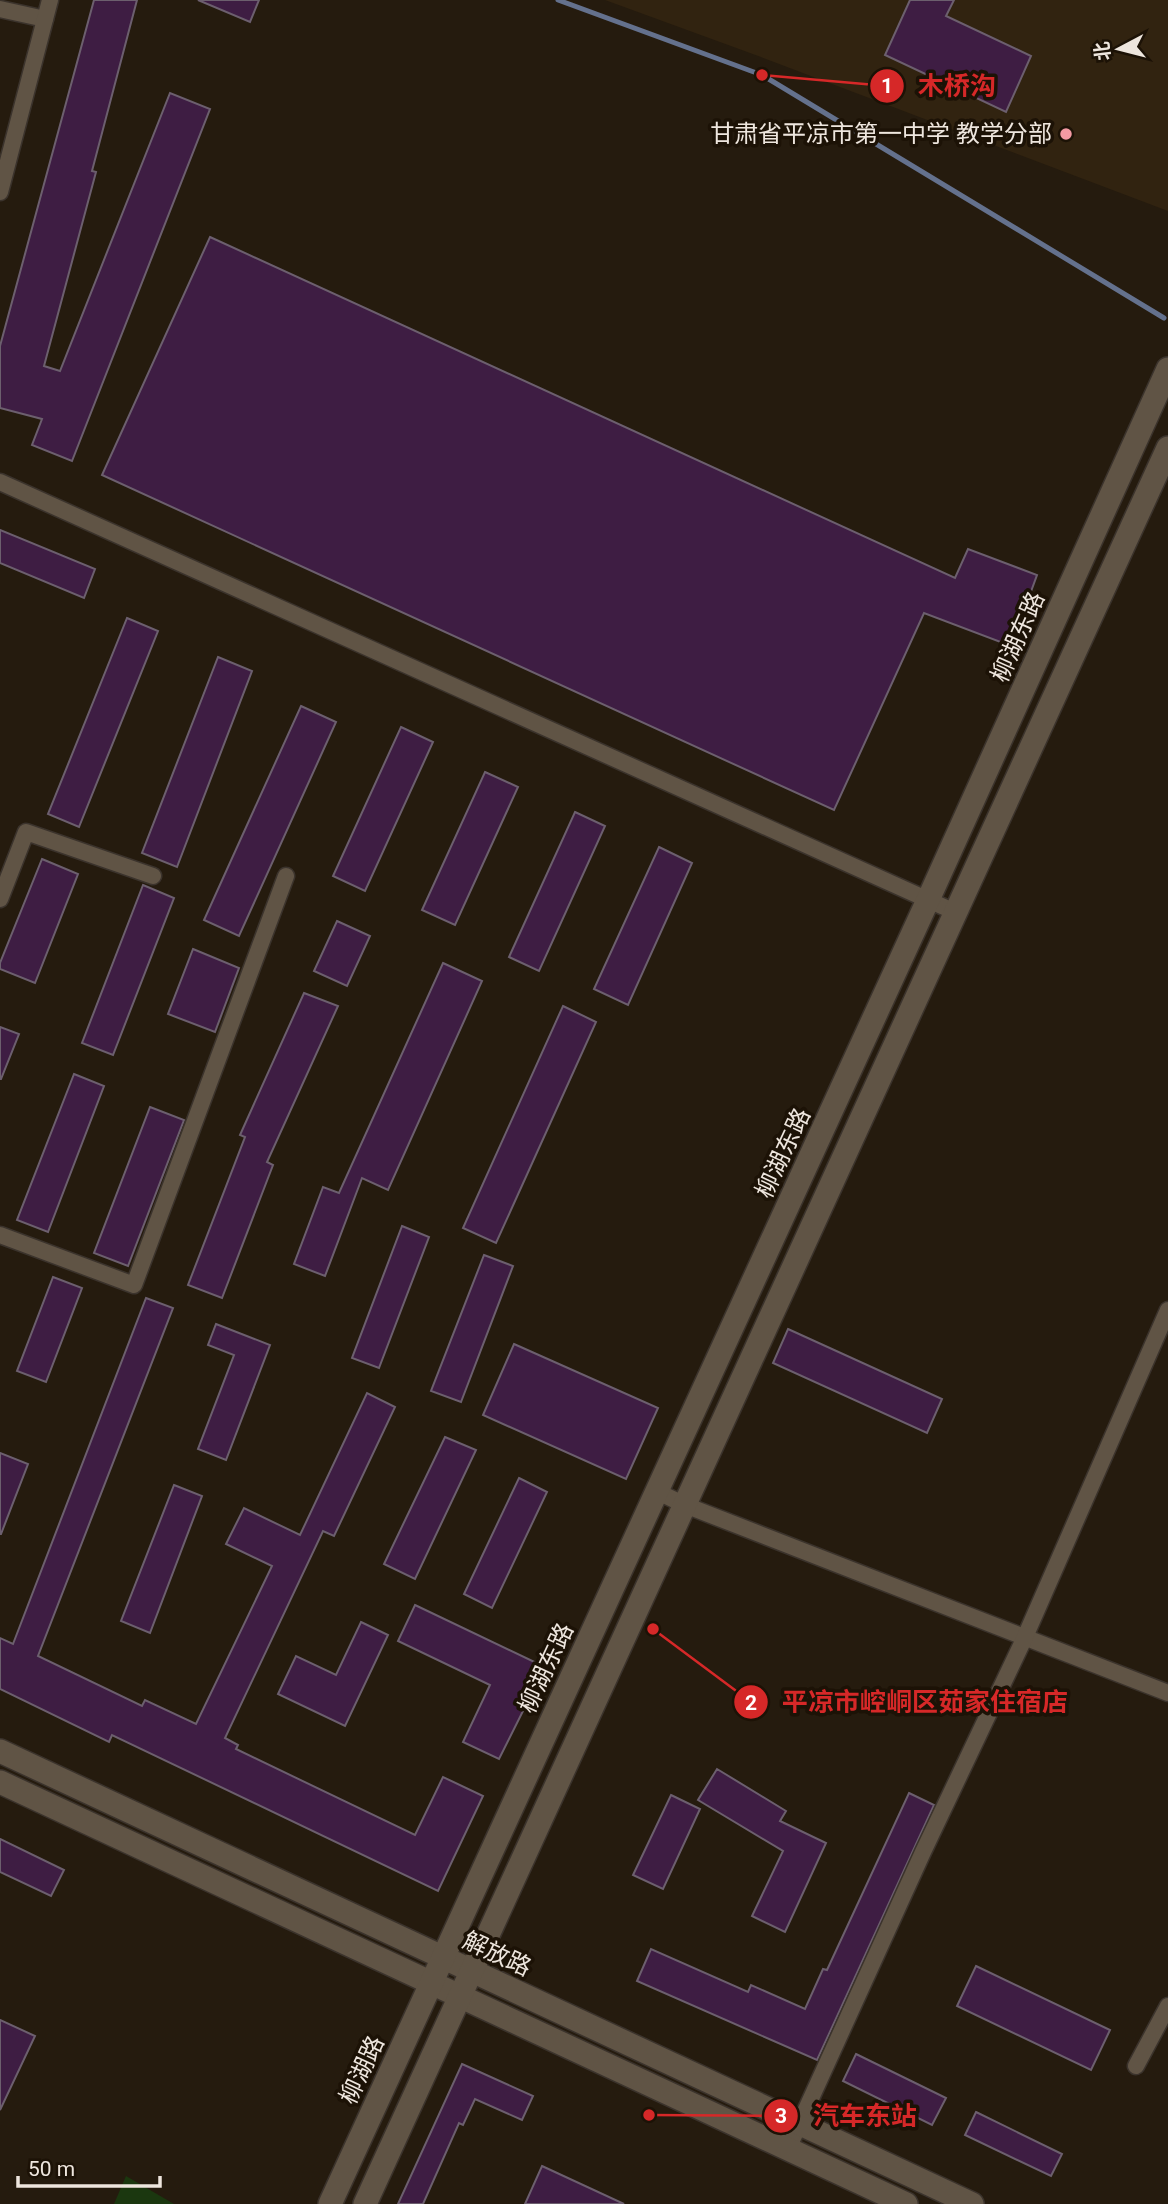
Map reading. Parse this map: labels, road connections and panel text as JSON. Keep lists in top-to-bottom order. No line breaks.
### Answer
{"streets":{"main road":["柳湖东路","解放路","柳湖路"]},"crossings":[["柳湖东路","解放路"],["柳湖东路","柳湖路"],["解放路","柳湖路"]],"places":["木桥沟","甘肃省平凉市第一中学 教学分部","平凉市崆峒区茹家住宿店","汽车东站"],"scale_bar":"50 m","north":"left"}
